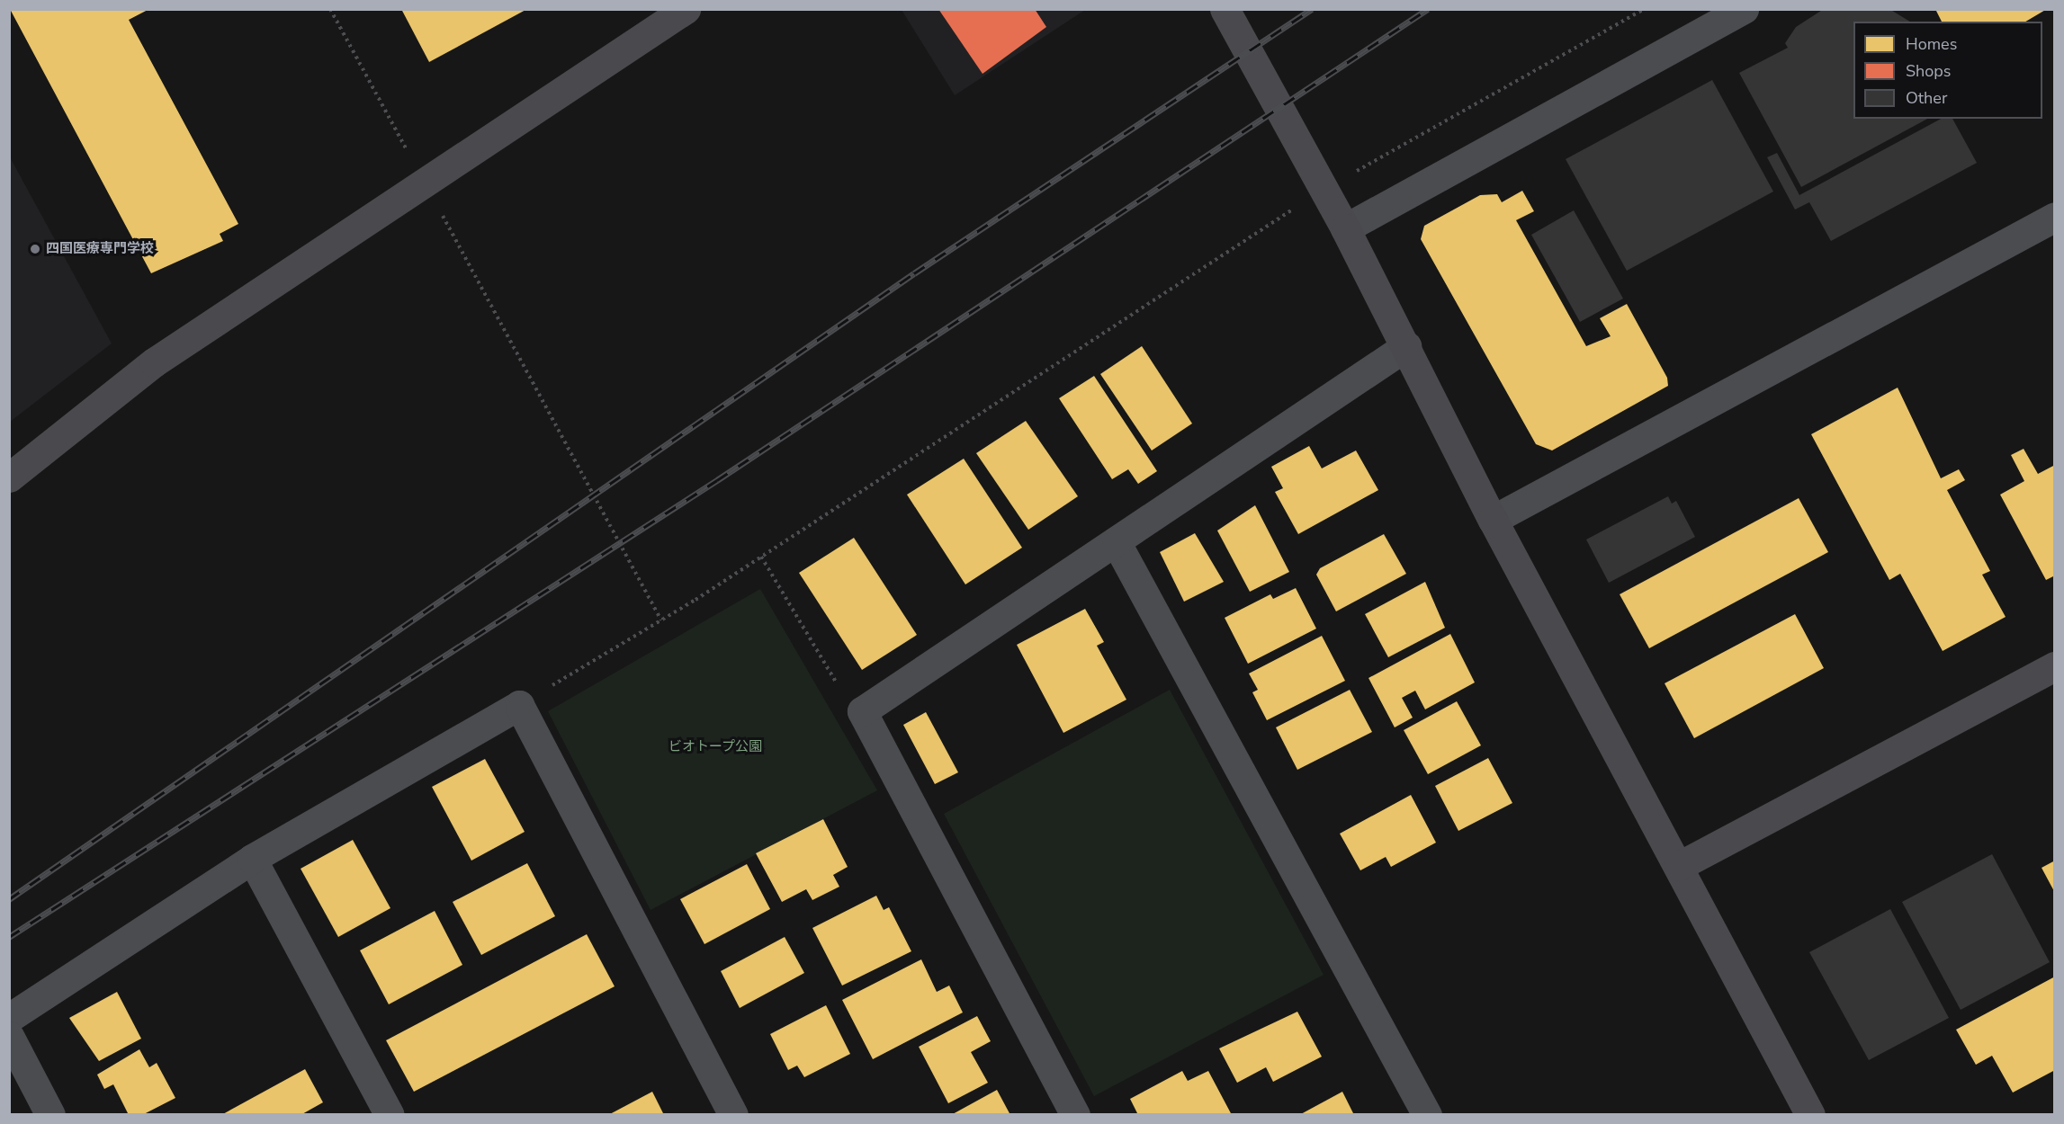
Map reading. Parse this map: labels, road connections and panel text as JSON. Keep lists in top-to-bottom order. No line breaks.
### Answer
{"parks":["ビオトープ公園"],"places":["四国医療専門学校"],"legend":["Homes","Shops","Other"]}
